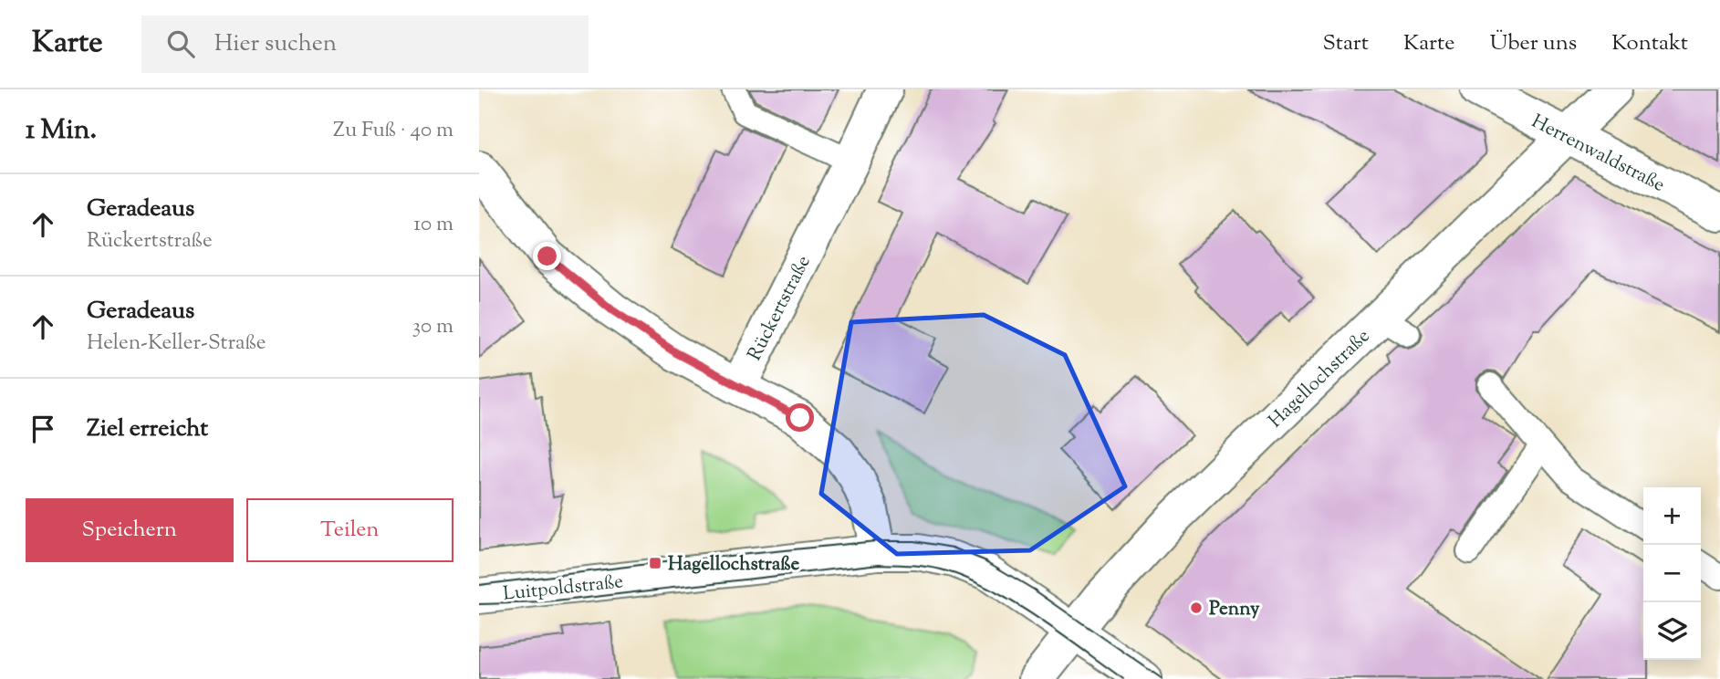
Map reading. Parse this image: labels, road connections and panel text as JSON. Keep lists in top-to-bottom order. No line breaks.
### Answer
{"streets":{"street":["Herrenwaldstraße","Rückertstraße","Hagellochstraße","Luitpoldstraße"]},"crossings":[["Herrenwaldstraße","Hagellochstraße"],["Hagellochstraße","Luitpoldstraße"]],"places":{"transit":["Hagellochstraße"],"other":["Penny"]},"page":{"header":"Karte","search":"Hier suchen","nav":["Start","Karte","Über uns","Kontakt"],"heading":["1 Min.","Zu Fuß · 40 m"],"list":[["Geradeaus","Rückertstraße","10 m"],["Geradeaus","Helen-Keller-Straße","30 m"],"Ziel erreicht"],"buttons":["Speichern","Teilen"],"map_buttons":["+","−"]}}
